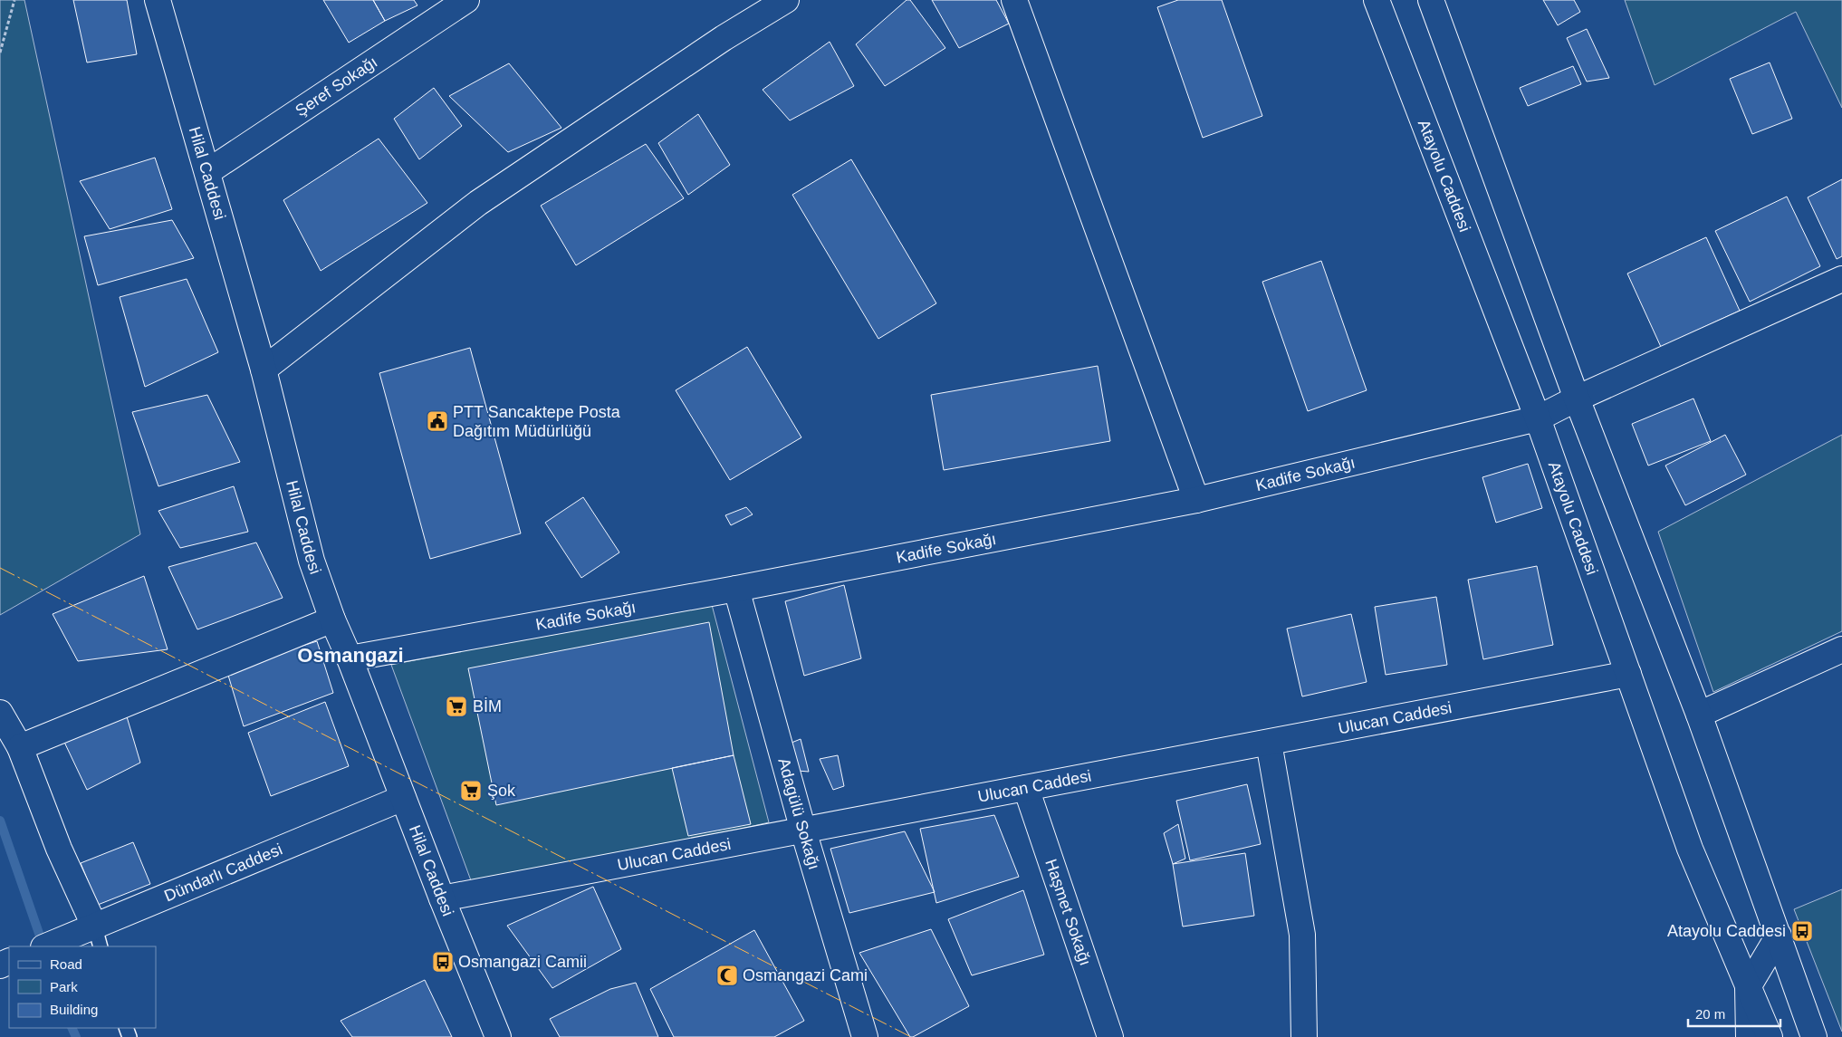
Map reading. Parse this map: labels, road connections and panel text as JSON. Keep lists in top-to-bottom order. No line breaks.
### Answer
{"streets":{"street":["Şeref Sokağı","Hilal Caddesi","Atayolu Caddesi","Kadife Sokağı","Ulucan Caddesi","Adagülü Sokağı","Dündarlı Caddesi","Haşmet Sokağı"]},"crossings":[["Şeref Sokağı","Hilal Caddesi"],["Hilal Caddesi","Kadife Sokağı"],["Hilal Caddesi","Ulucan Caddesi"],["Hilal Caddesi","Dündarlı Caddesi"],["Atayolu Caddesi","Kadife Sokağı"],["Atayolu Caddesi","Ulucan Caddesi"],["Kadife Sokağı","Adagülü Sokağı"],["Ulucan Caddesi","Adagülü Sokağı"],["Ulucan Caddesi","Haşmet Sokağı"]],"districts":["Osmangazi"],"places":{"public building":["PTT Sancaktepe Posta Dağıtım Müdürlüğü"],"supermarket":["BİM","Şok"],"bus stop":["Atayolu Caddesi","Osmangazi Camii"],"mosque":["Osmangazi Cami"]},"legend":["Road","Park","Building"],"scale_bar":"20 m"}
